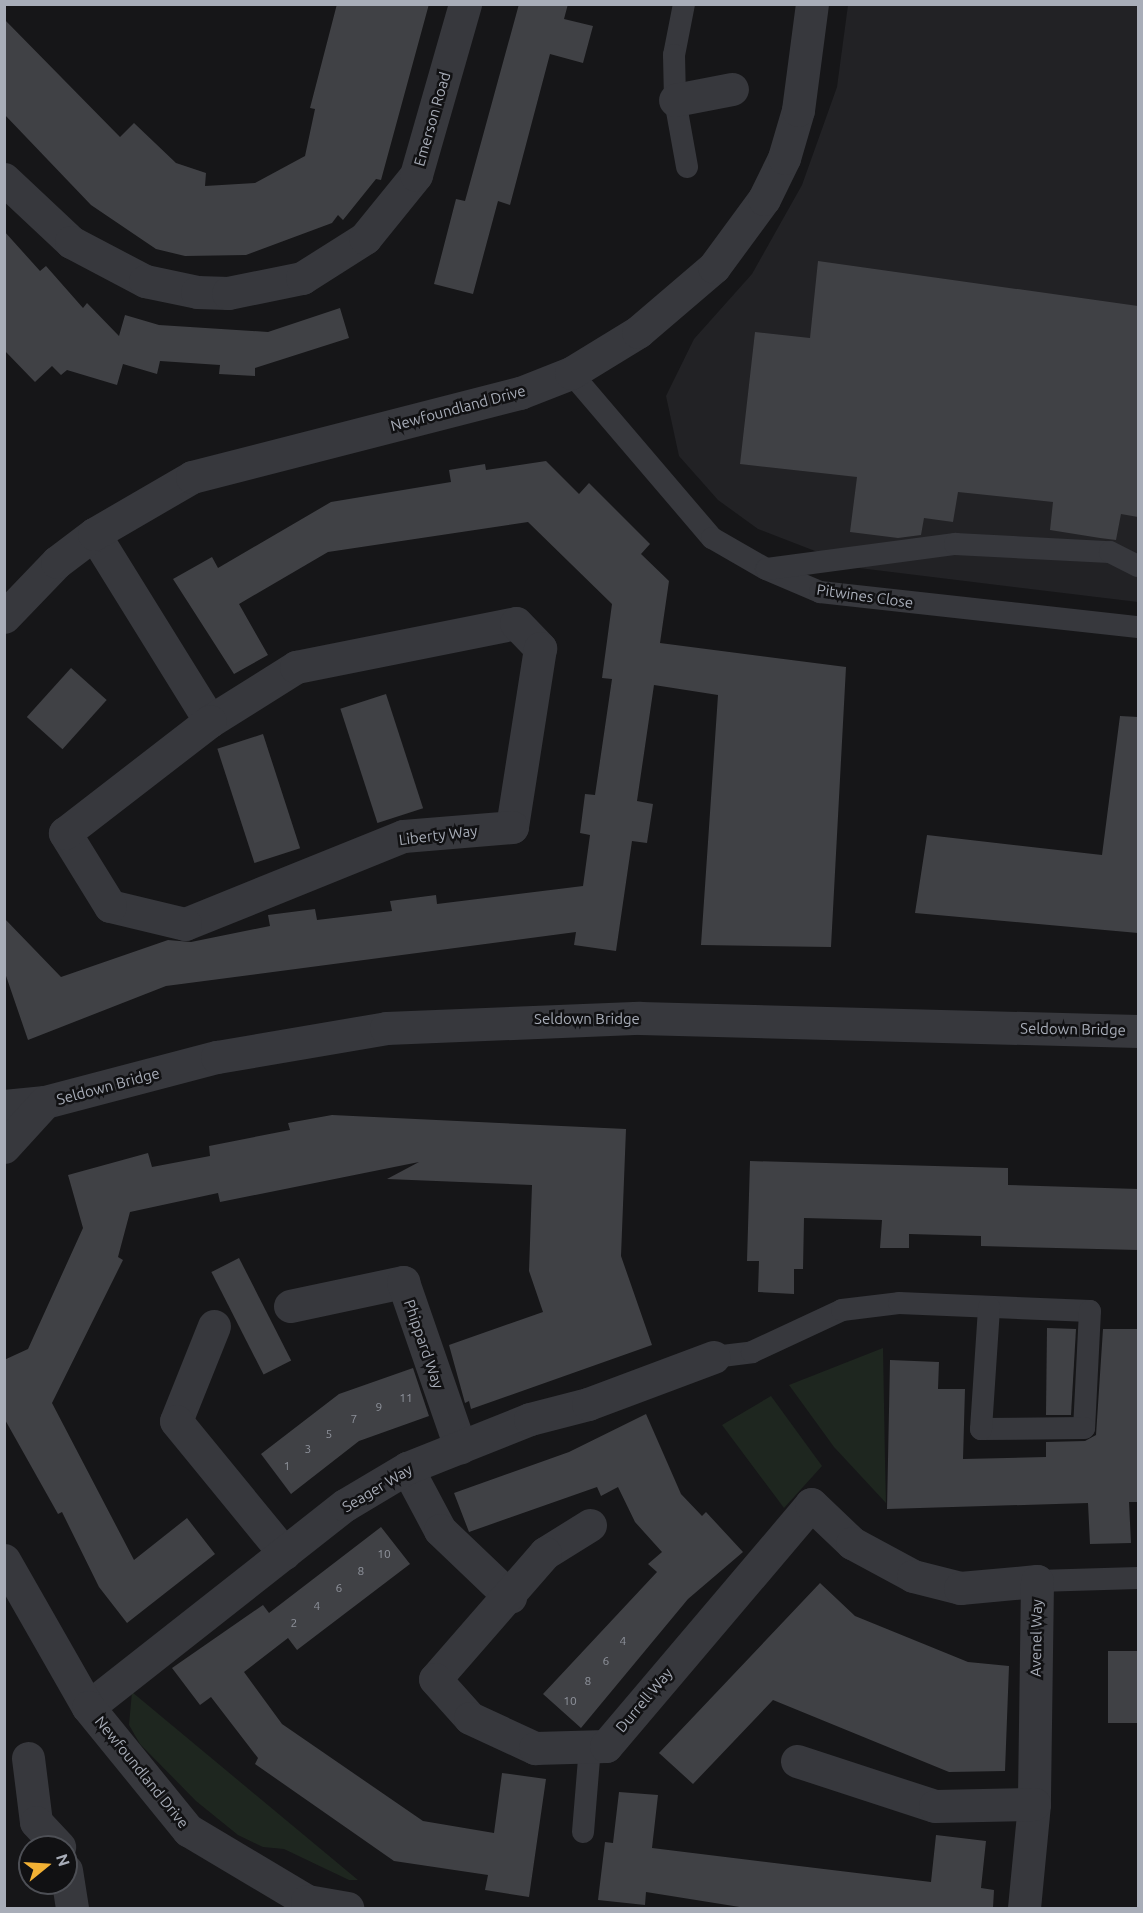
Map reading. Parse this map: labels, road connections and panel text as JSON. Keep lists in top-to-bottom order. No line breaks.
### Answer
{"streets":{"street":["Emerson Road","Newfoundland Drive","Liberty Way","Seldown Bridge","Phippard Way","Seager Way","Avenel Way","Durrell Way"],"lane":["Pitwines Close"]},"crossings":[["Newfoundland Drive","Pitwines Close"],["Newfoundland Drive","Seager Way"],["Phippard Way","Seager Way"],["Avenel Way","Durrell Way"]],"house_numbers":["11","9","7","5","3","1","10","8","6","4","2","4","6","8","10"],"north":"right"}
